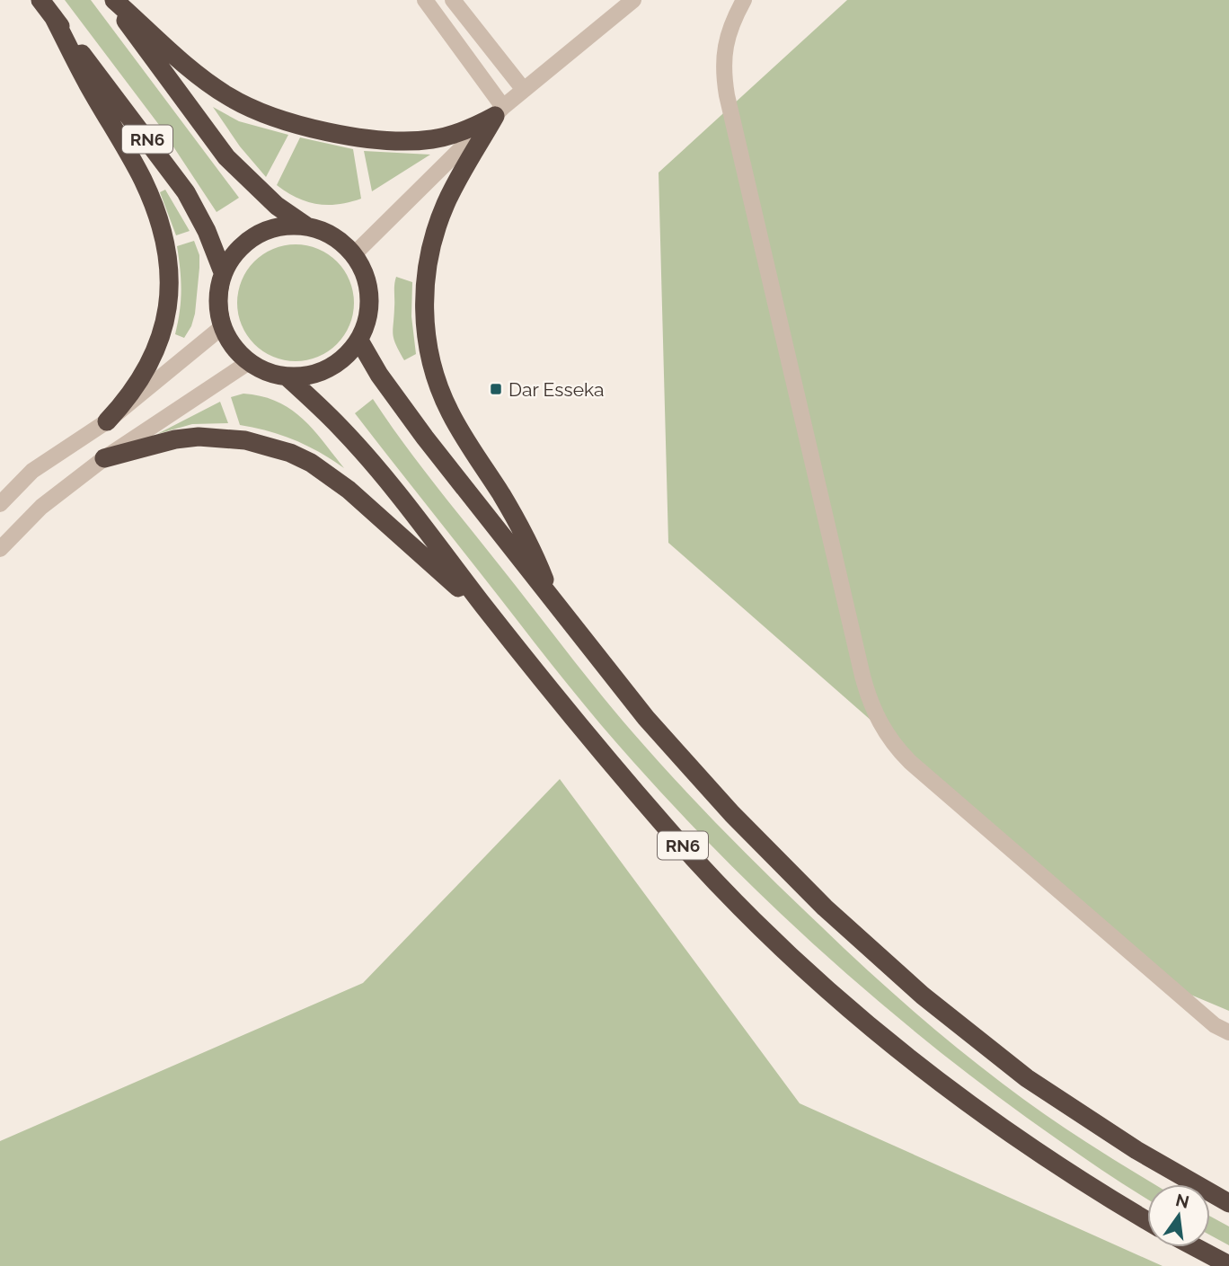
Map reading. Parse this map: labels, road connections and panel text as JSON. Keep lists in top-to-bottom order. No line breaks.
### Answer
{"streets":{"highway":["RN6"]},"places":{"transit":["Dar Esseka"]},"north":"top"}
